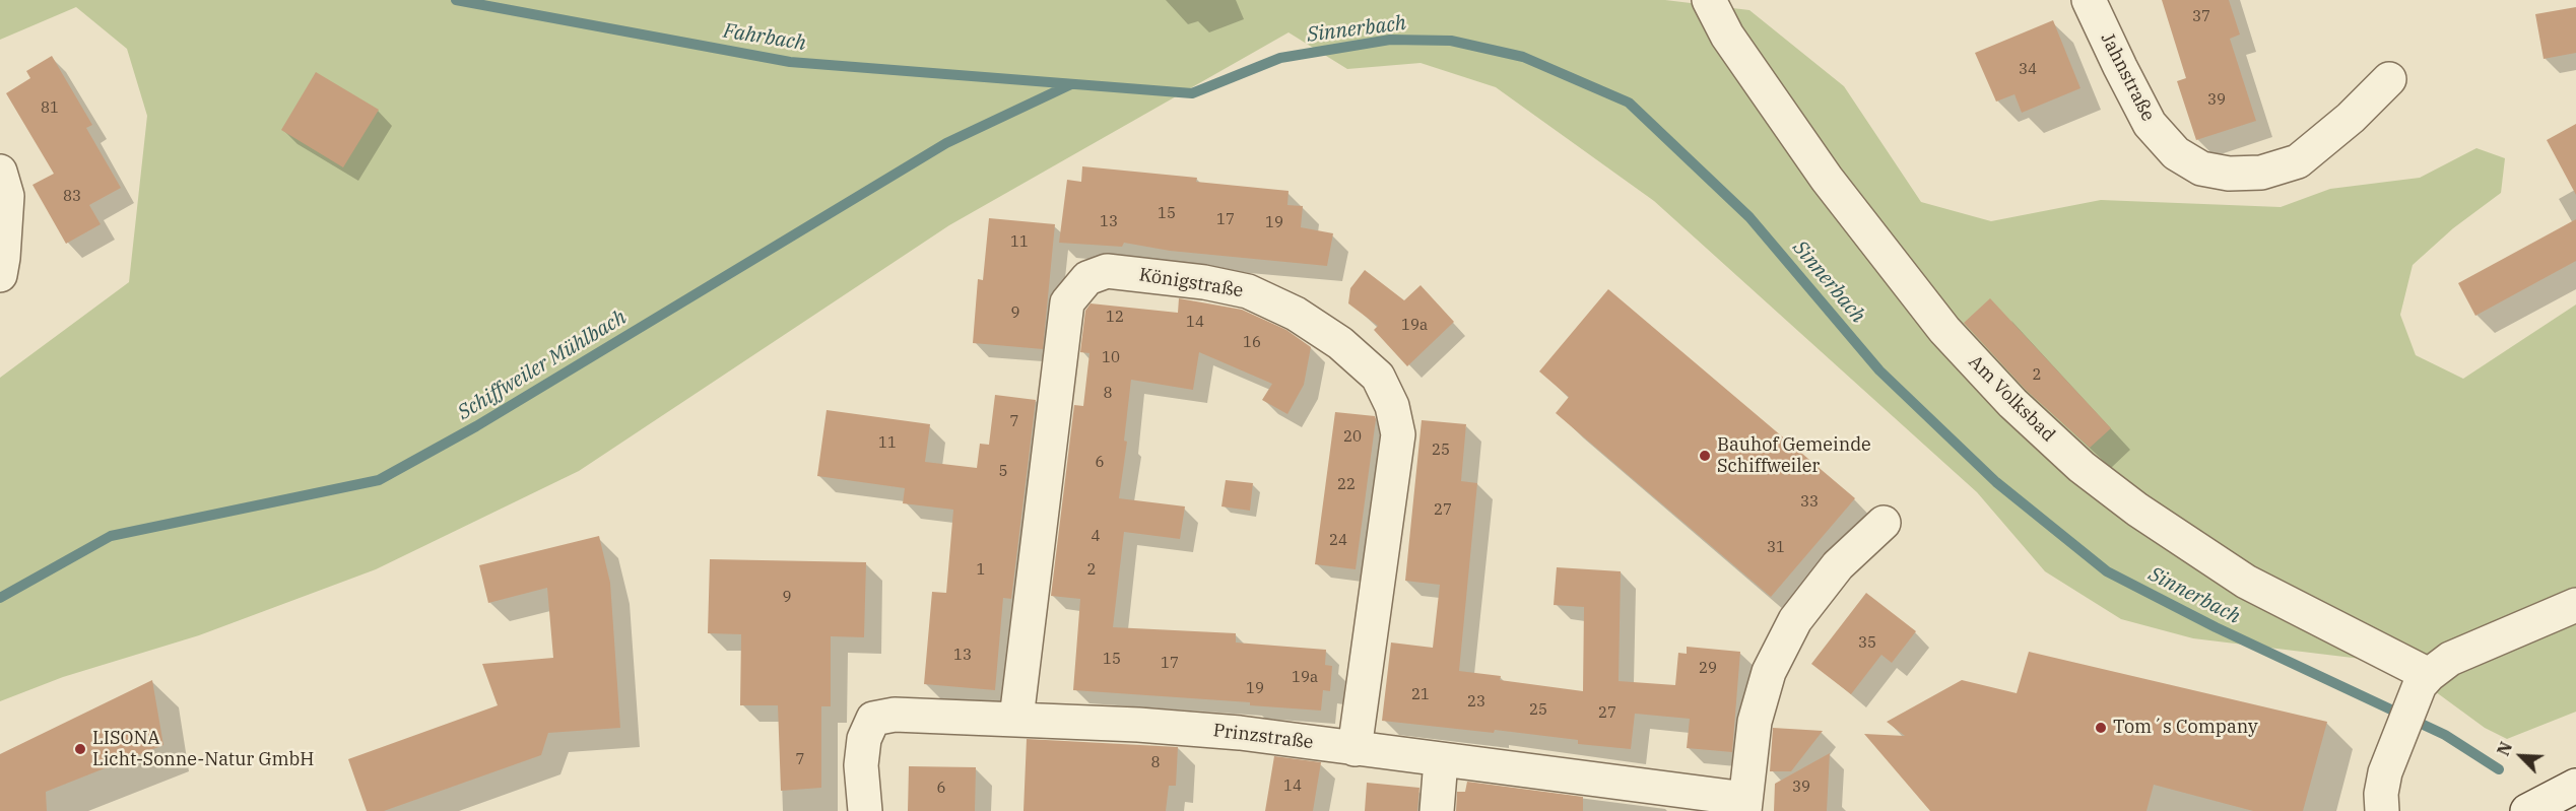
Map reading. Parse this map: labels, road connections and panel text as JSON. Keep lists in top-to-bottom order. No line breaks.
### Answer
{"streets":{"street":["Jahnstraße","Königstraße","Am Volksbad","Prinzstraße"]},"crossings":[["Königstraße","Prinzstraße"]],"water":["Sinnerbach","Fahrbach","Schiffweiler Mühlbach"],"places":["Bauhof Gemeinde Schiffweiler","Tom´s Company","LISONA Licht-Sonne-Natur GmbH"],"house_numbers":["37","34","39","81","83","15","17","13","19","11","9","12","14","19a","16","10","2","8","7","20","11","25","6","5","22","33","27","4","24","31","1","2","9","35","13","15","17","29","19a","19","21","23","25","27","7","8","14","39","6"],"north":"top left"}
